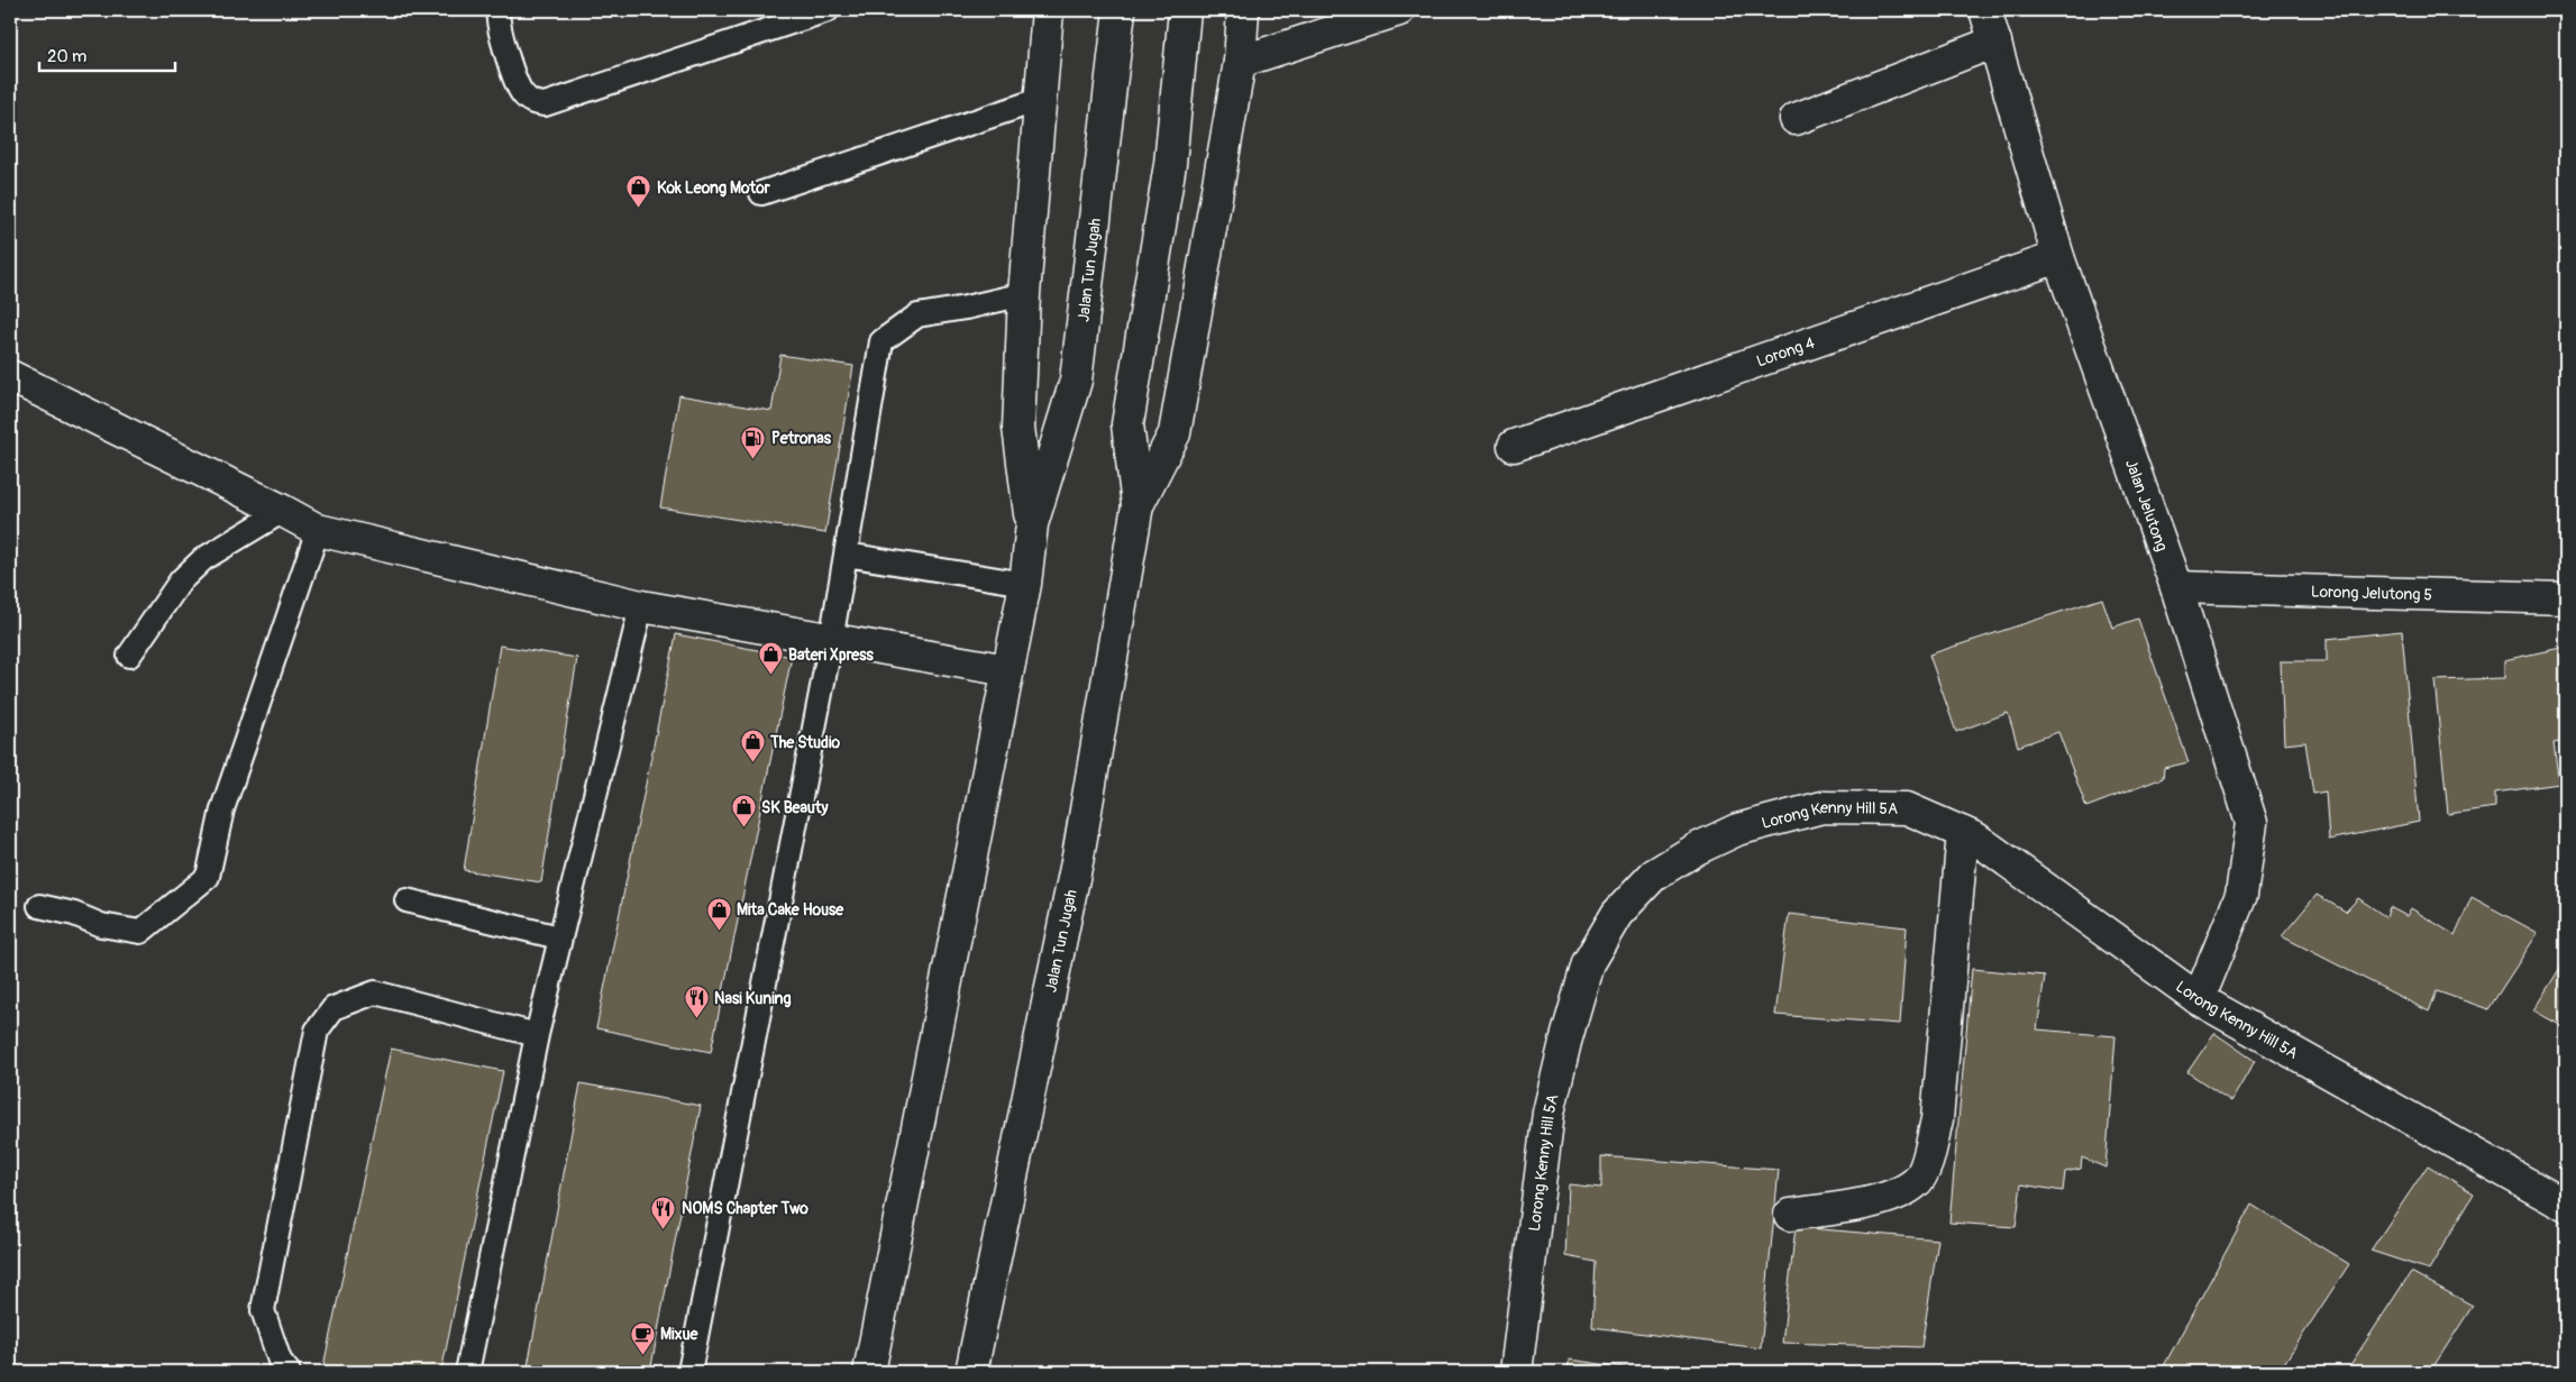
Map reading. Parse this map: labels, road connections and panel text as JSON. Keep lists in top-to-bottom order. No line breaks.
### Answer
{"streets":{"main road":["Jalan Tun Jugah","Lorong 4","Jalan Jelutong","Lorong Jelutong 5","Lorong Kenny Hill 5A"]},"crossings":[["Lorong 4","Jalan Jelutong"],["Jalan Jelutong","Lorong Jelutong 5"],["Jalan Jelutong","Lorong Kenny Hill 5A"]],"places":{"shop":["Kok Leong Motor","Bateri Xpress","The Studio","SK Beauty","Mita Cake House"],"fuel station":["Petronas"],"restaurant":["Nasi Kuning","NOMS Chapter Two"],"cafe":["Mixue"]},"scale_bar":"20 m"}
